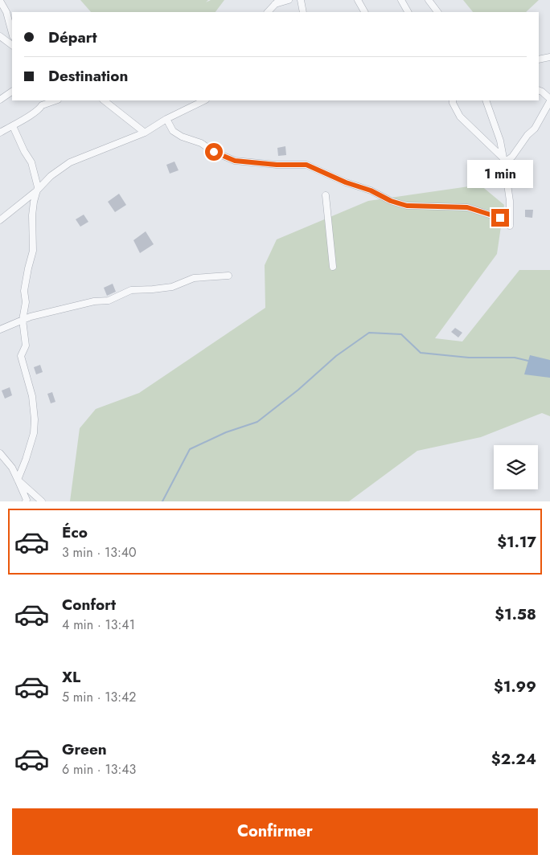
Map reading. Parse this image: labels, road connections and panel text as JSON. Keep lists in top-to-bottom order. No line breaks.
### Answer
{"page":{"banner":["Départ","Destination"],"bubble":"1 min","list":[{"name":"Éco","note":"3 min · 13:40","value":"$1.17"},{"name":"Confort","note":"4 min · 13:41","value":"$1.58"},{"name":"XL","note":"5 min · 13:42","value":"$1.99"},{"name":"Green","note":"6 min · 13:43","value":"$2.24"}],"buttons":"Confirmer"}}
